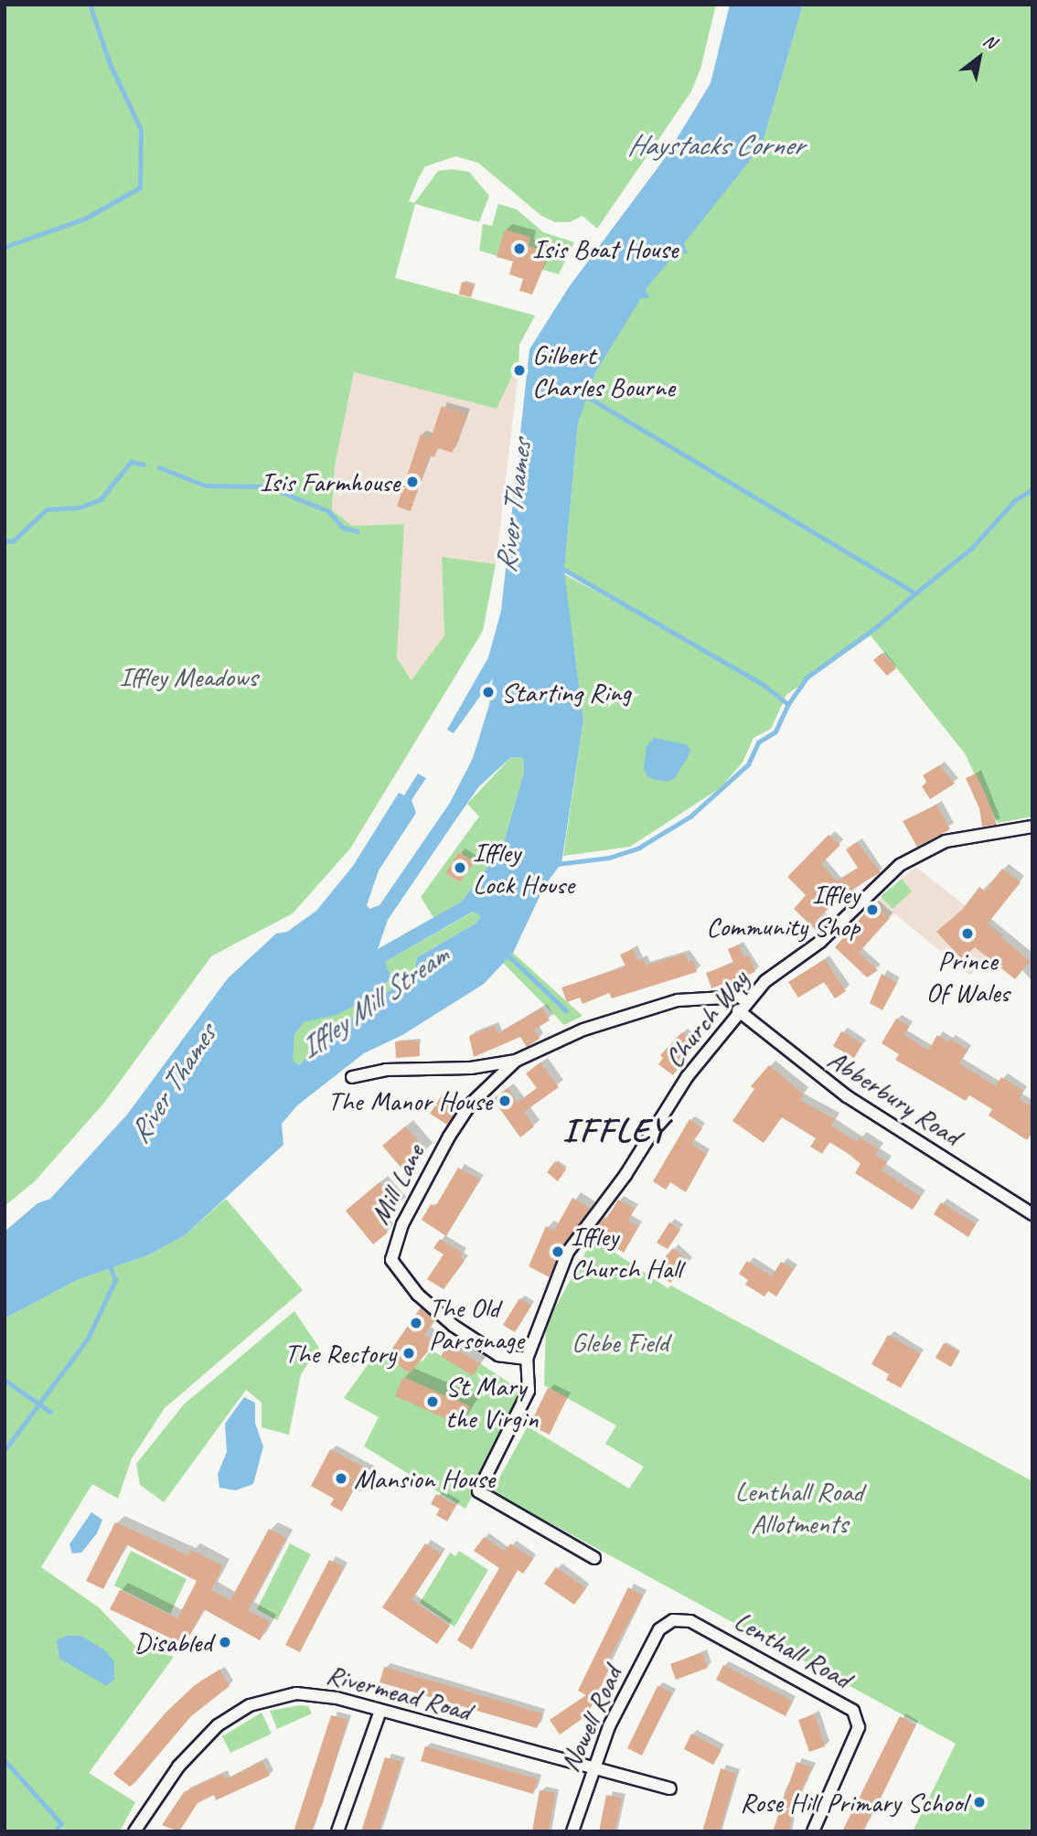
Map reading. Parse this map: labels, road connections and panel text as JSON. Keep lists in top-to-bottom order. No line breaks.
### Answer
{"streets":{"street":["Church Way","Abberbury Road","Mill Lane","Lenthall Road","Rivermead Road","Nowell Road"]},"crossings":[["Church Way","Abberbury Road"],["Church Way","Mill Lane"],["Abberbury Road","Mill Lane"],["Lenthall Road","Nowell Road"],["Rivermead Road","Nowell Road"]],"districts":["IFFLEY"],"water":["Haystacks Corner","River Thames","Iffley Mill Stream"],"parks":["Iffley Meadows","Glebe Field","Lenthall Road Allotments"],"places":["Isis Boat House","Gilbert Charles Bourne","Isis Farmhouse","Starting Ring","Iffley Lock House","Iffley Community Shop","Prince Of Wales","The Manor House","Iffley Church Hall","The Old Parsonage","The Rectory","St Mary the Virgin","Mansion House","Disabled","Rose Hill Primary School"],"north":"top right"}
